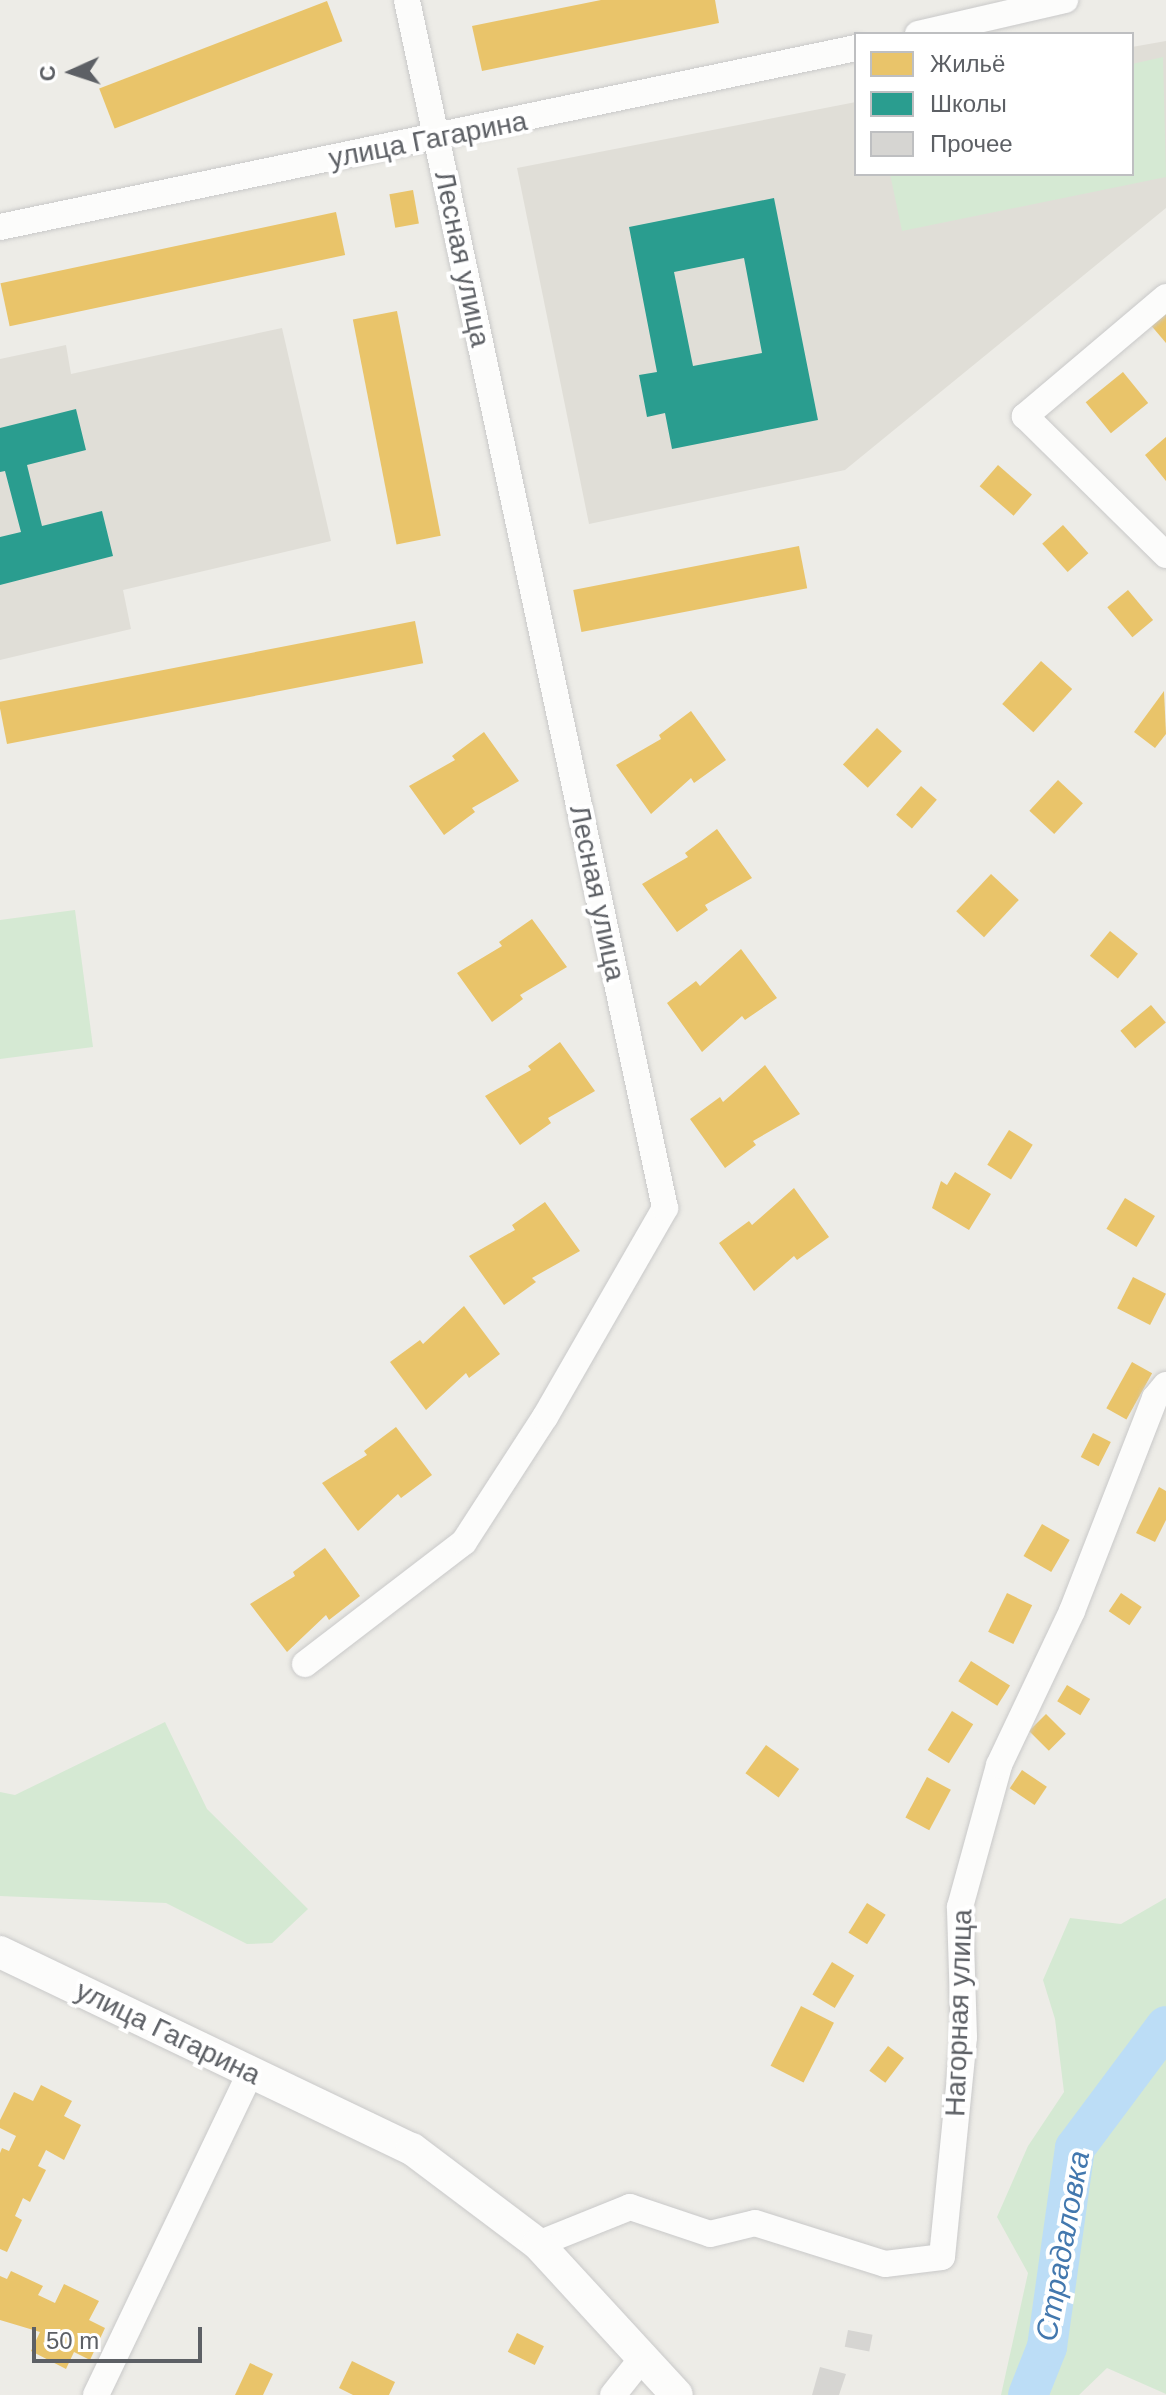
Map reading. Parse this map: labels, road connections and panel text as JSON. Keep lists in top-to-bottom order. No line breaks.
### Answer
{"streets":{"street":["улица Гагарина","Лесная улица","Нагорная улица"]},"crossings":[["улица Гагарина","Лесная улица"],["улица Гагарина","Нагорная улица"]],"water":["Страдаловка"],"legend":["Жильё","Школы","Прочее"],"scale_bar":"50 m","north":"left"}
